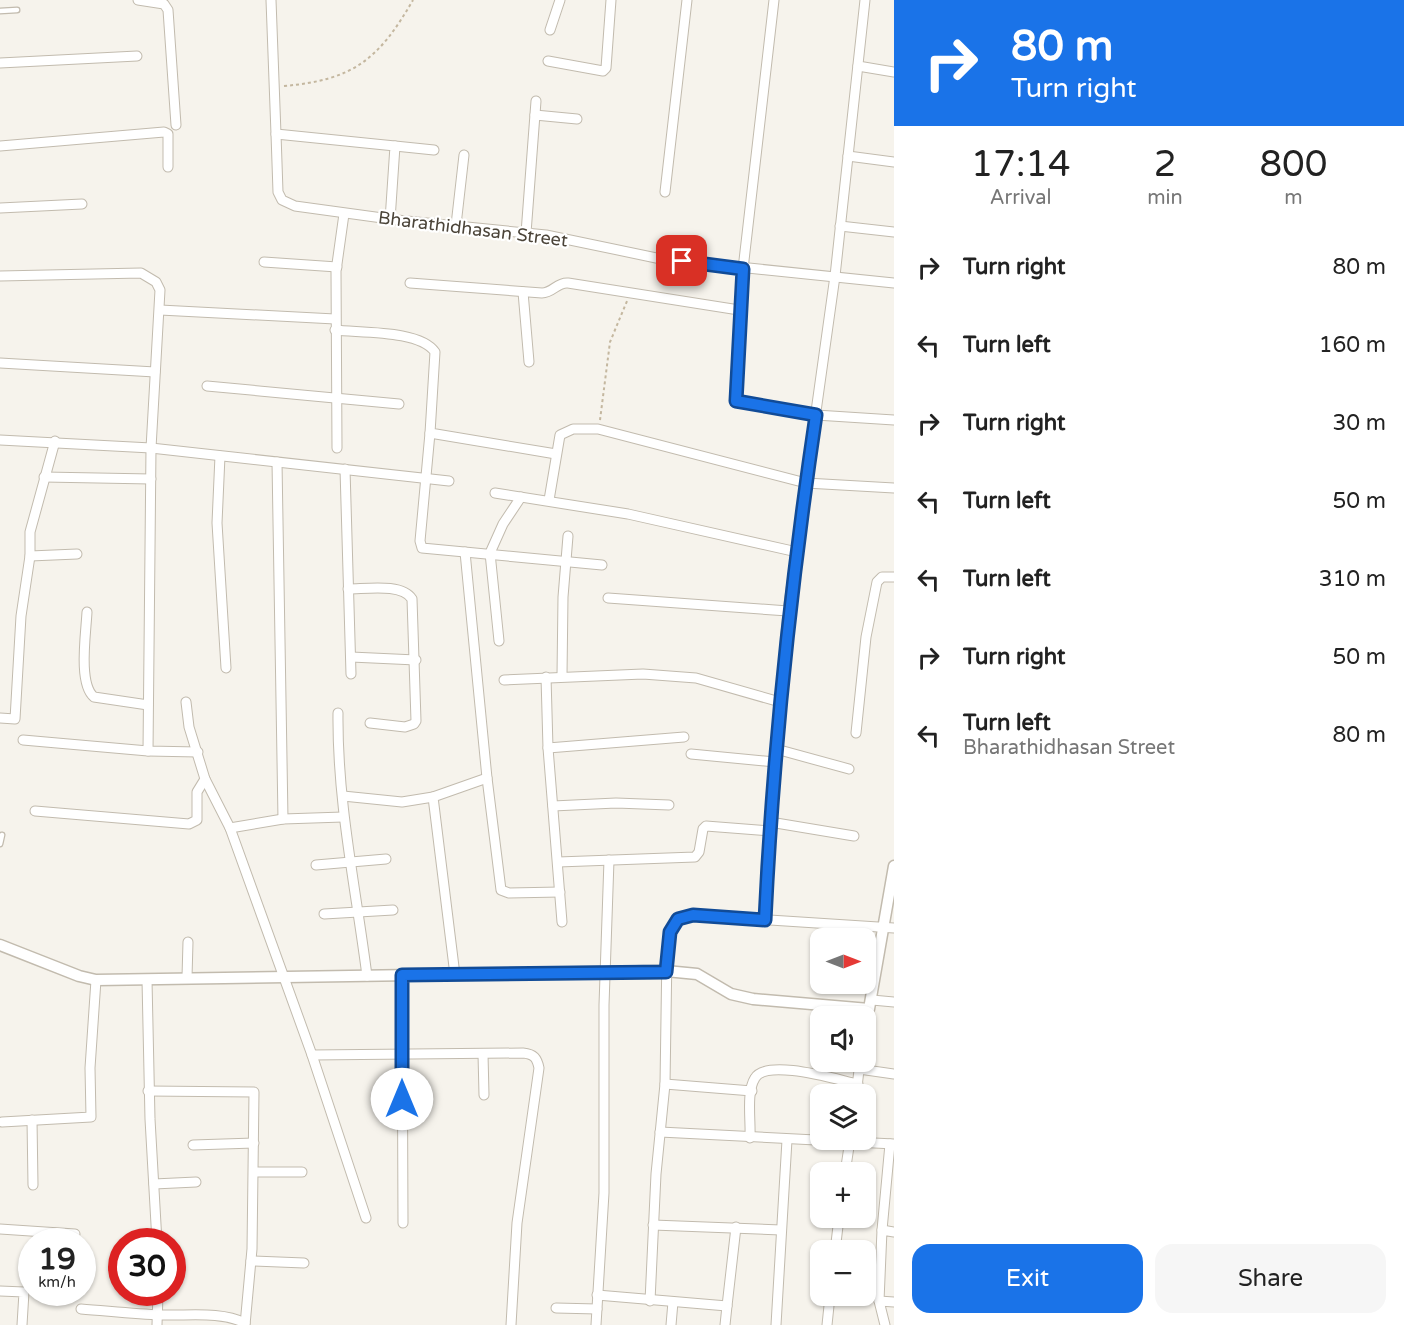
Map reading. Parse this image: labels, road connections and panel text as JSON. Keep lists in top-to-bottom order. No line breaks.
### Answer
{"streets":{"street":["Bharathidhasan Street"]},"north":"right","page":{"turn":["80 m","Turn right"],"eta":["17:14","Arrival","2","min","800","m"],"list":[{"name":"Turn right","value":"80 m"},{"name":"Turn left","value":"160 m"},{"name":"Turn right","value":"30 m"},{"name":"Turn left","value":"50 m"},{"name":"Turn left","value":"310 m"},{"name":"Turn right","value":"50 m"},{"name":"Turn left","note":"Bharathidhasan Street","value":"80 m"}],"map_buttons":["+","−"],"speed":"19 km/h","limit":"30","buttons":["Exit","Share"]}}
